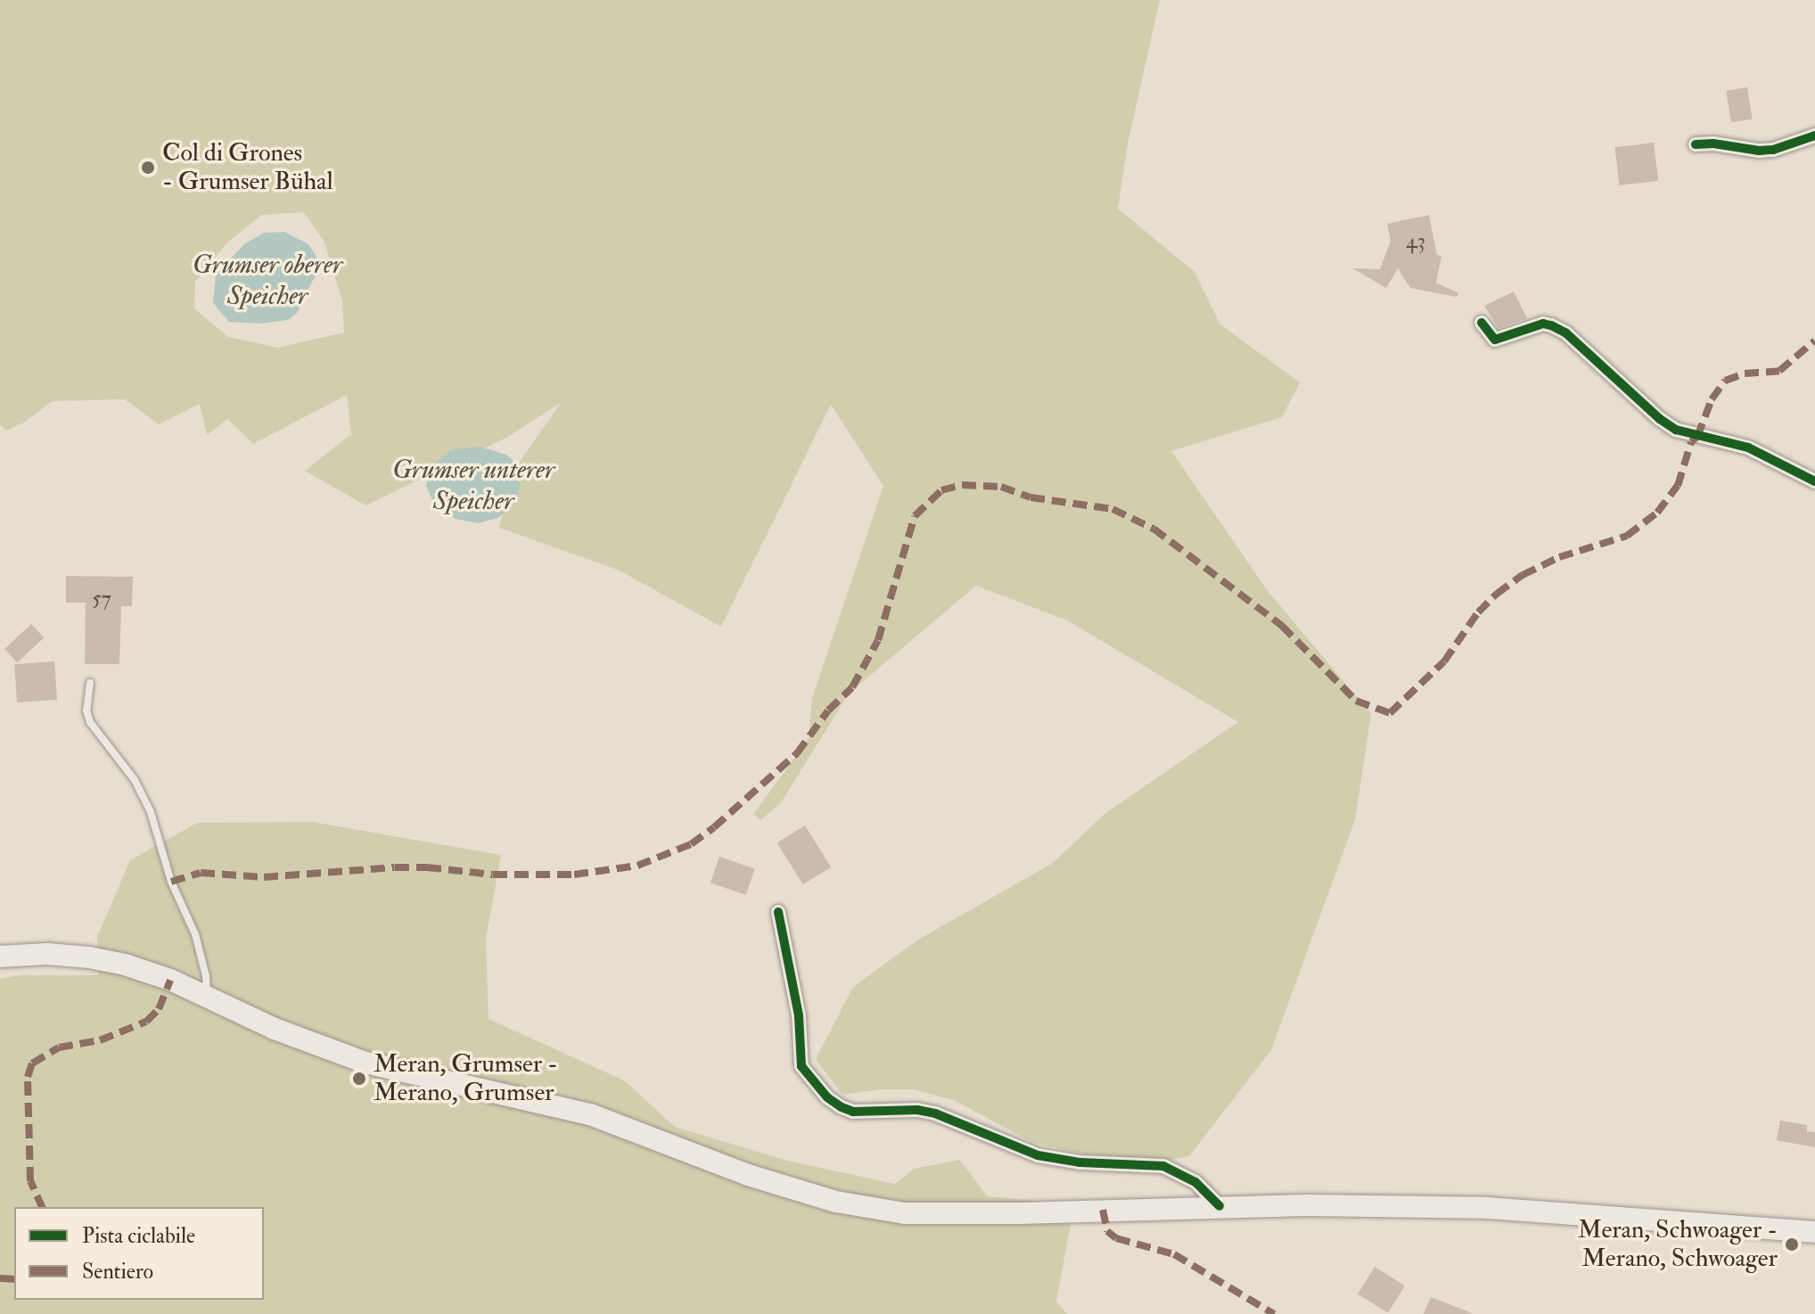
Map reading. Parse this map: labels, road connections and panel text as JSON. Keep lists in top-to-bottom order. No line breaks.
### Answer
{"water":["Grumser oberer Speicher","Grumser unterer Speicher"],"places":["Col di Grones - Grumser Bühal","Meran, Grumser - Merano, Grumser","Meran, Schwoager - Merano, Schwoager"],"house_numbers":["43","57"],"legend":["Pista ciclabile","Sentiero"]}
